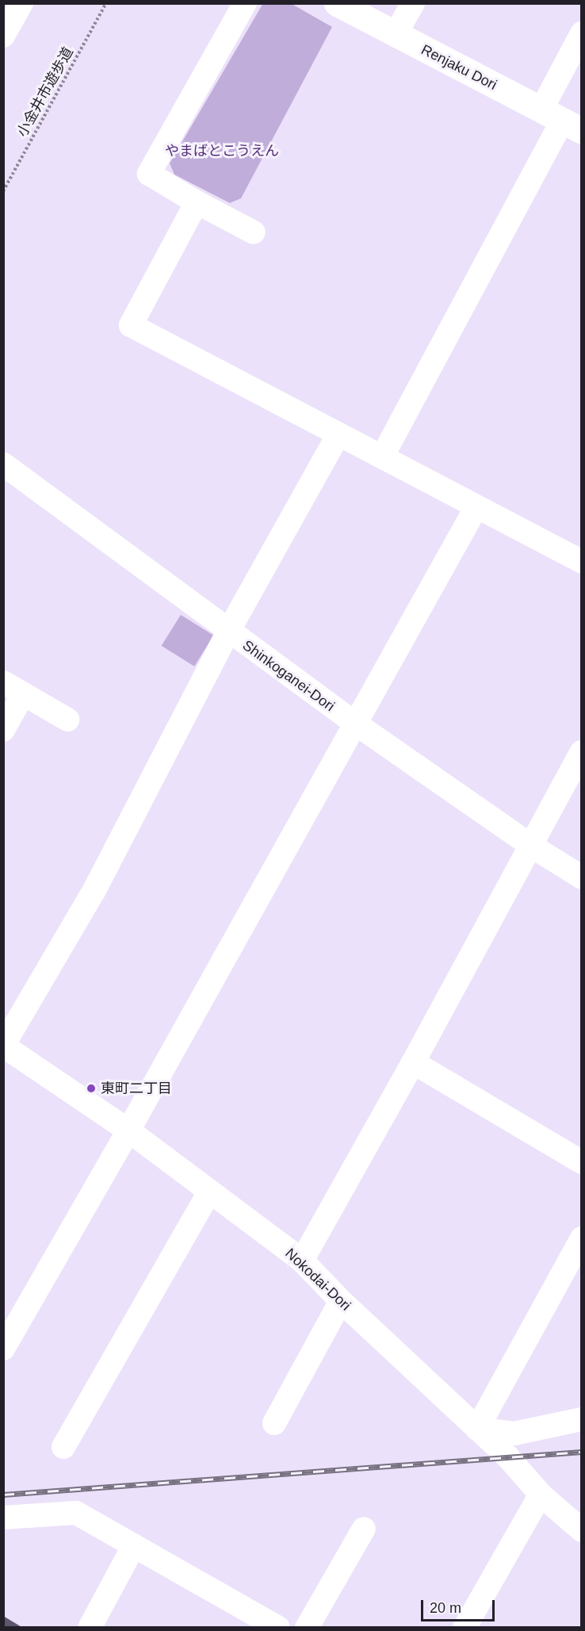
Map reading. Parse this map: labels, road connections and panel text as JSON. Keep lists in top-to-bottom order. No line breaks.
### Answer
{"streets":{"main road":["Renjaku Dori"],"street":["Shinkoganei-Dori","Nokodai-Dori"],"path":["小金井市遊歩道"]},"parks":["やまばとこうえん"],"places":["東町二丁目"],"scale_bar":"20 m"}
